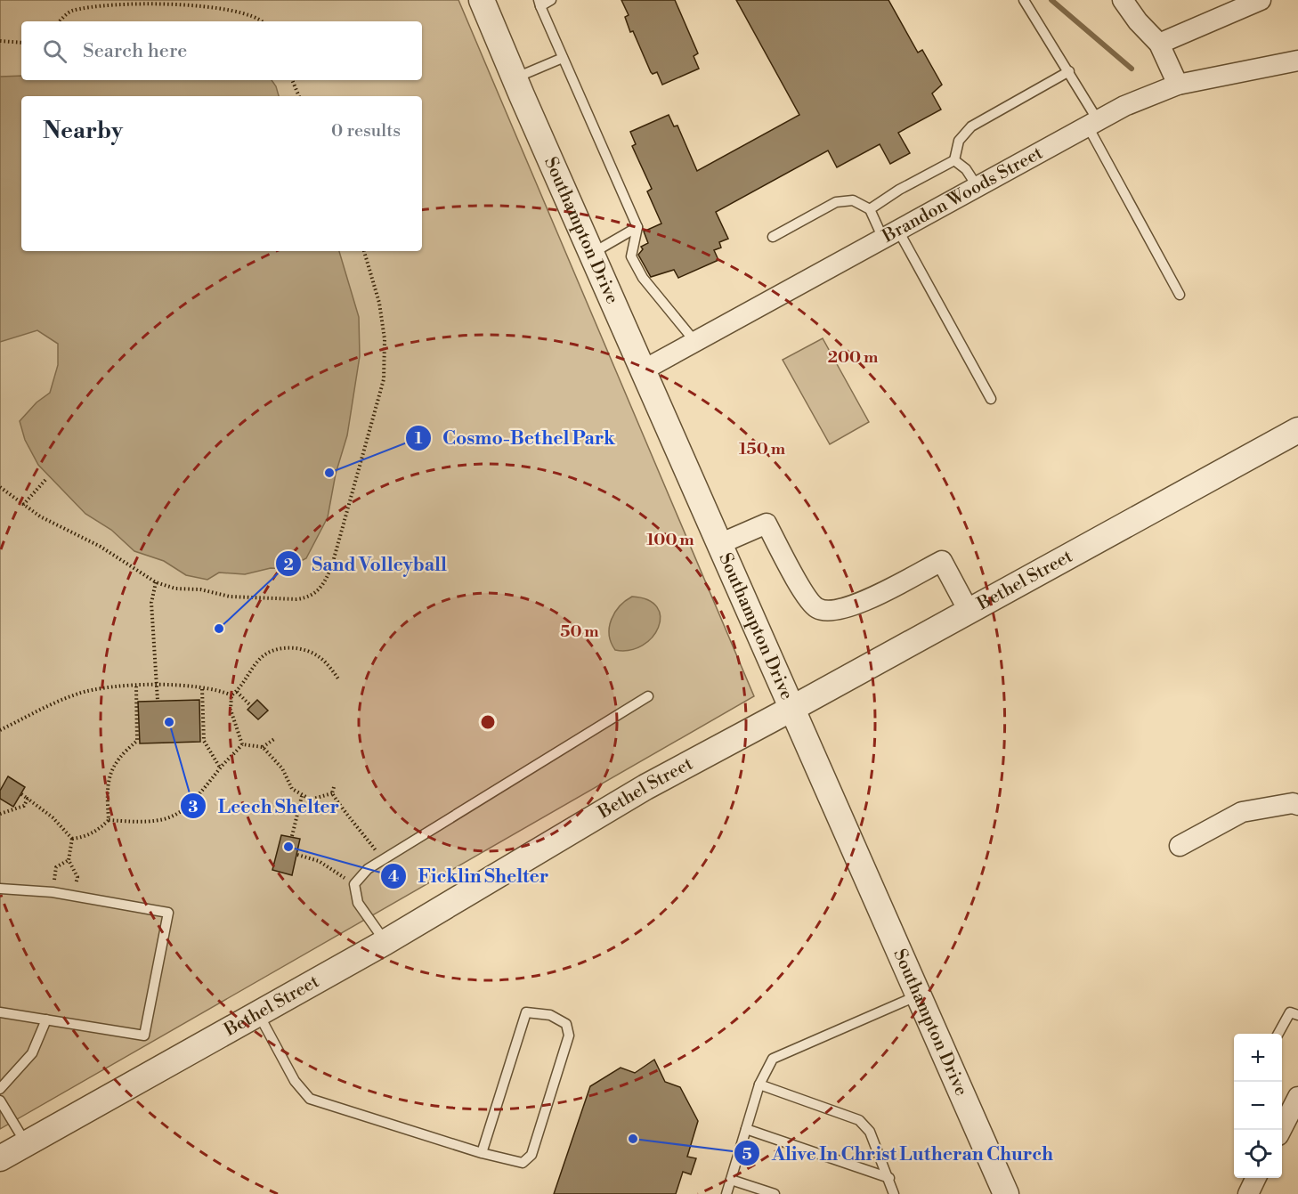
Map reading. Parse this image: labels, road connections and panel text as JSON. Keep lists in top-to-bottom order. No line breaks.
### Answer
{"streets":{"street":["Brandon Woods Street","Southampton Drive","Bethel Street"]},"crossings":[["Brandon Woods Street","Southampton Drive"],["Southampton Drive","Bethel Street"]],"places":["Cosmo-Bethel Park","Sand Volleyball","Leech Shelter","Ficklin Shelter","Alive In Christ Lutheran Church"],"page":{"search":"Search here","heading":["Nearby","0 results"],"map_buttons":["+","−"]},"rings":["200 m","150 m","100 m","50 m"]}
